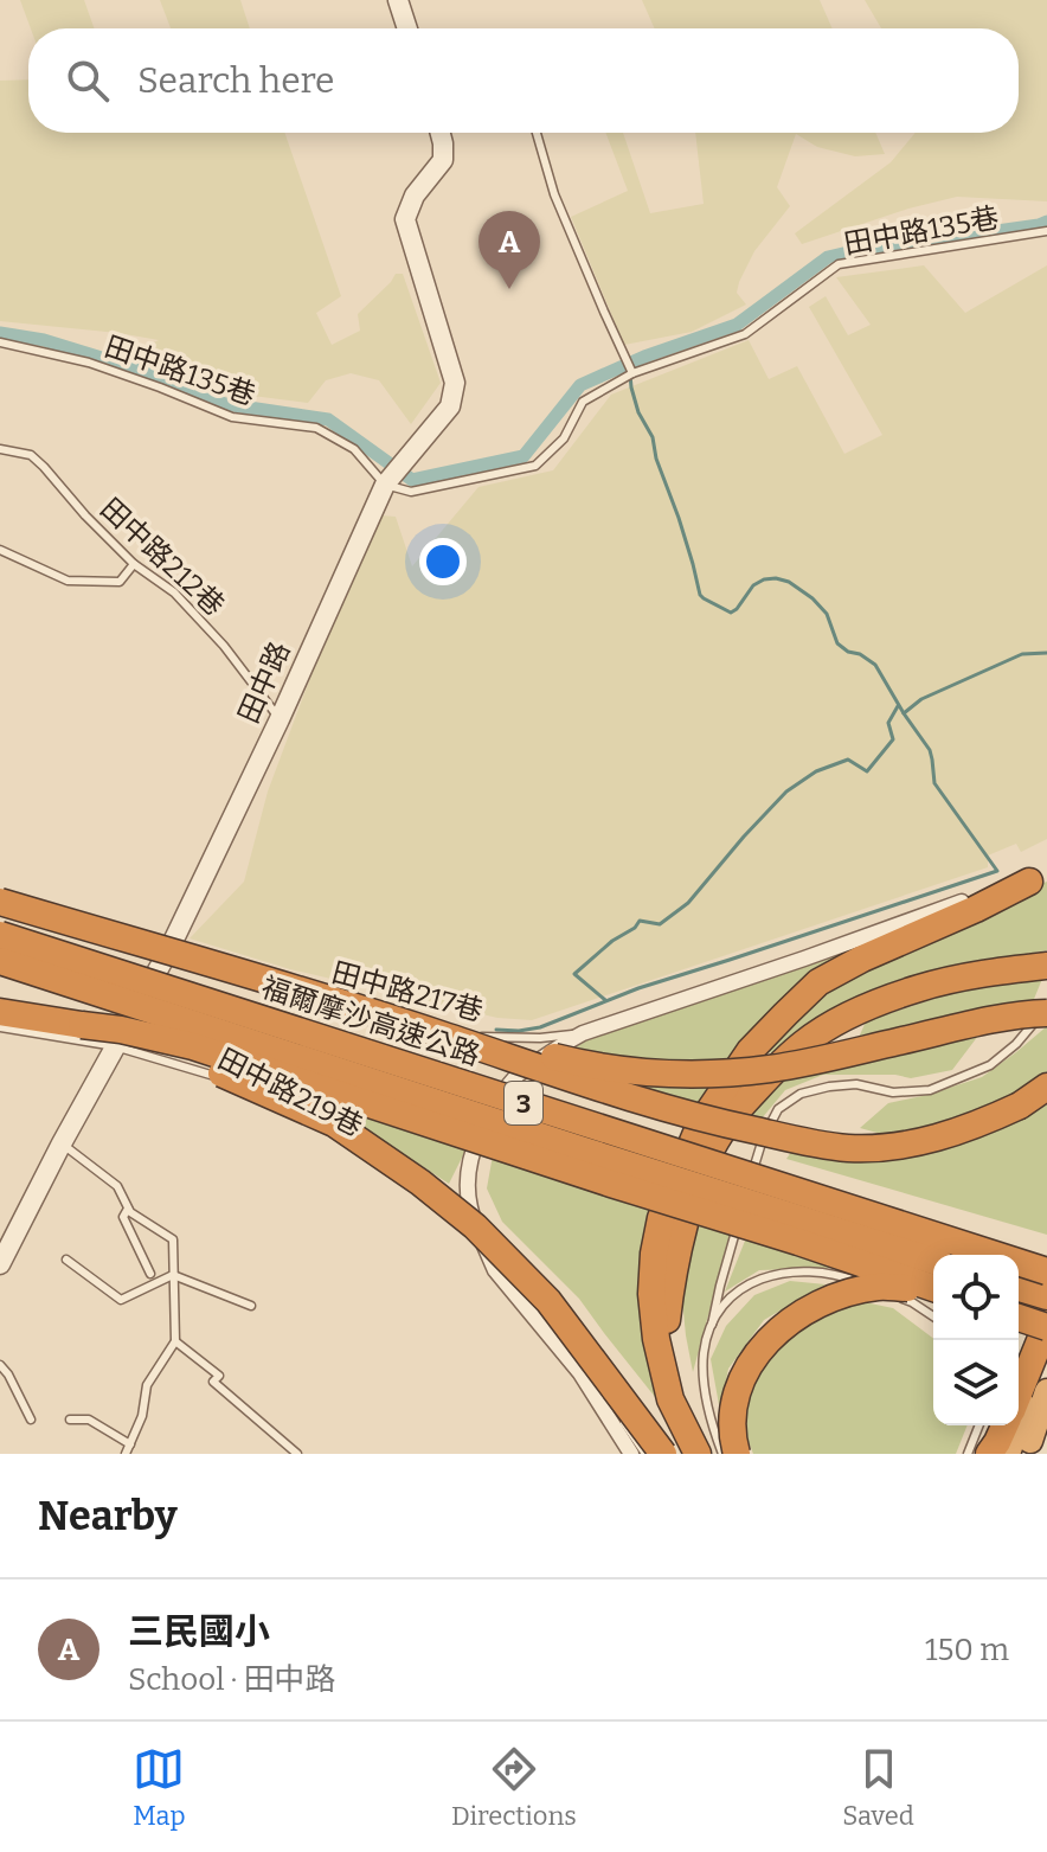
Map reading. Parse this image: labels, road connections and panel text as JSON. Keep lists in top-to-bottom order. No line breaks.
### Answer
{"streets":{"highway":["福爾摩沙高速公路","3"],"street":["田中路"],"lane":["田中路135巷","田中路212巷","田中路217巷","田中路219巷"]},"crossings":[["田中路135巷","田中路"],["田中路212巷","田中路"],["田中路","田中路217巷"],["田中路","田中路219巷"]],"page":{"search":"Search here","pins":"A","heading":"Nearby","list":[{"mark":"A","name":"三民國小","note":"School · 田中路","value":"150 m"}],"nav":["Map","Directions","Saved"]}}
